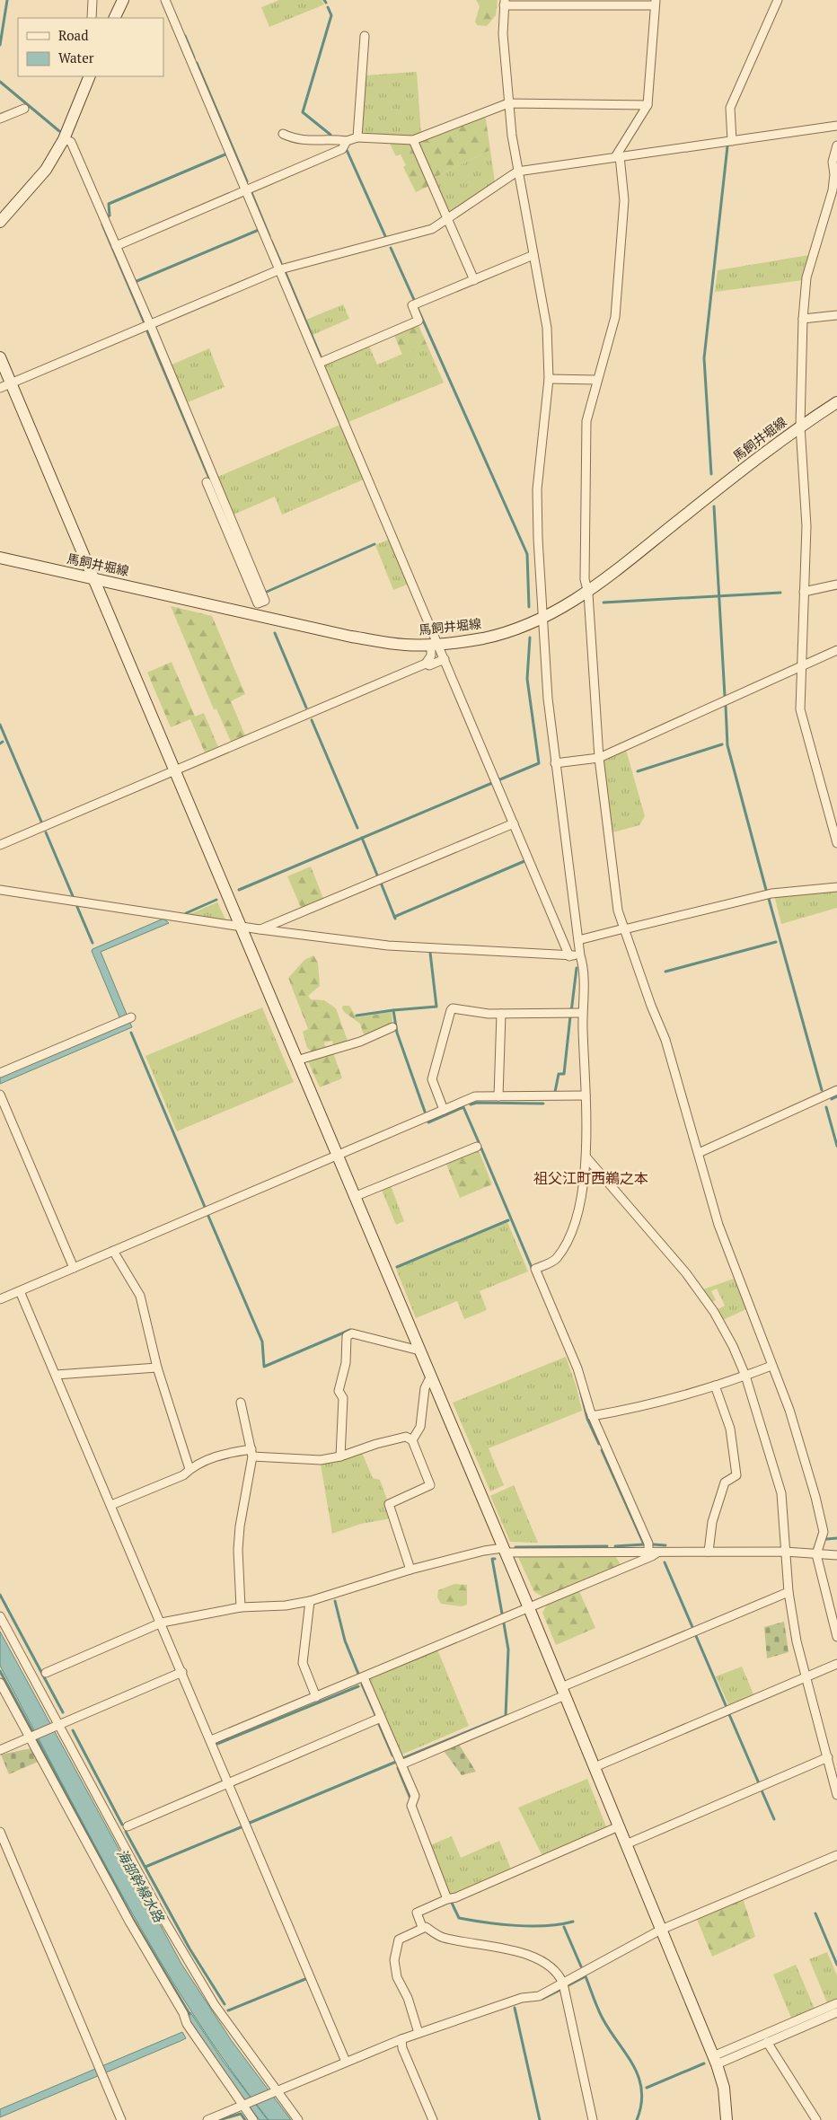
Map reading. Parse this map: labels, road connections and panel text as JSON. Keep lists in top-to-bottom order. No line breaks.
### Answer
{"streets":{"street":["馬飼井堀線"]},"districts":["祖父江町西鵜之本"],"water":["海部幹線水路"],"legend":["Road","Water"]}
